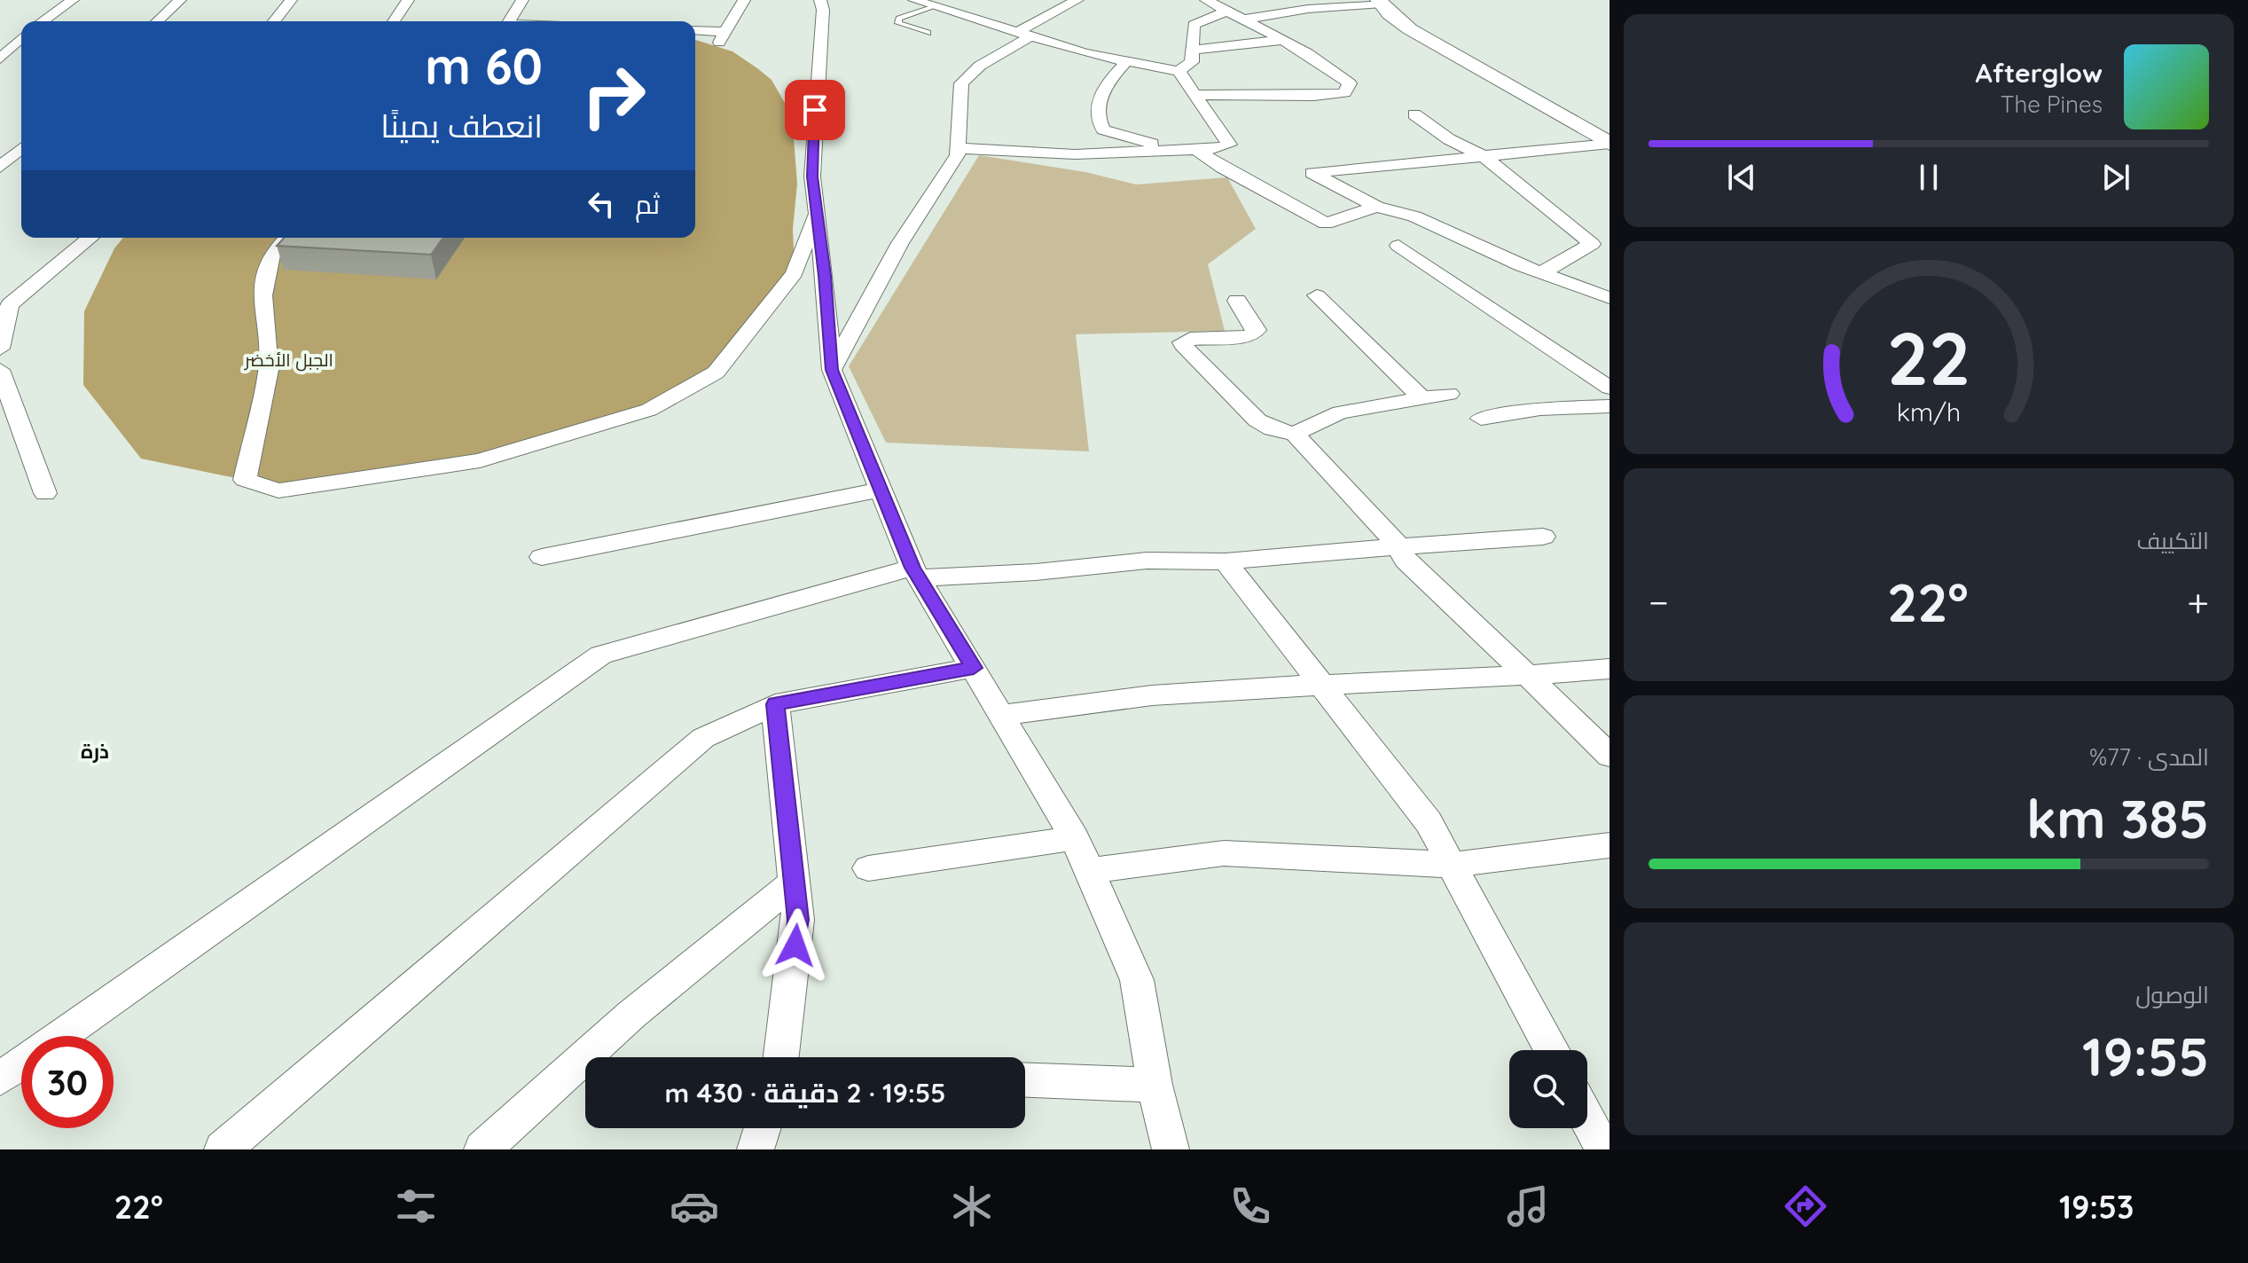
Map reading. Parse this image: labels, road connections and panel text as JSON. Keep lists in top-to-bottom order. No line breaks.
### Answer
{"districts":["ذرة"],"parks":["الجبل الأخضر"],"page":{"turn":["60 m","انعطف يمينًا"],"song":["Afterglow","The Pines"],"then":"ثم","tile":["التكييف",["المدى · 77%","385 km"],["الوصول","19:55"]],"heat":["−","22°","+"],"limit":"30","trip":"19:55 · 2 دقيقة · 430 m","tabs":["19:53","22°"],"gauge":["22","km/h"]}}
